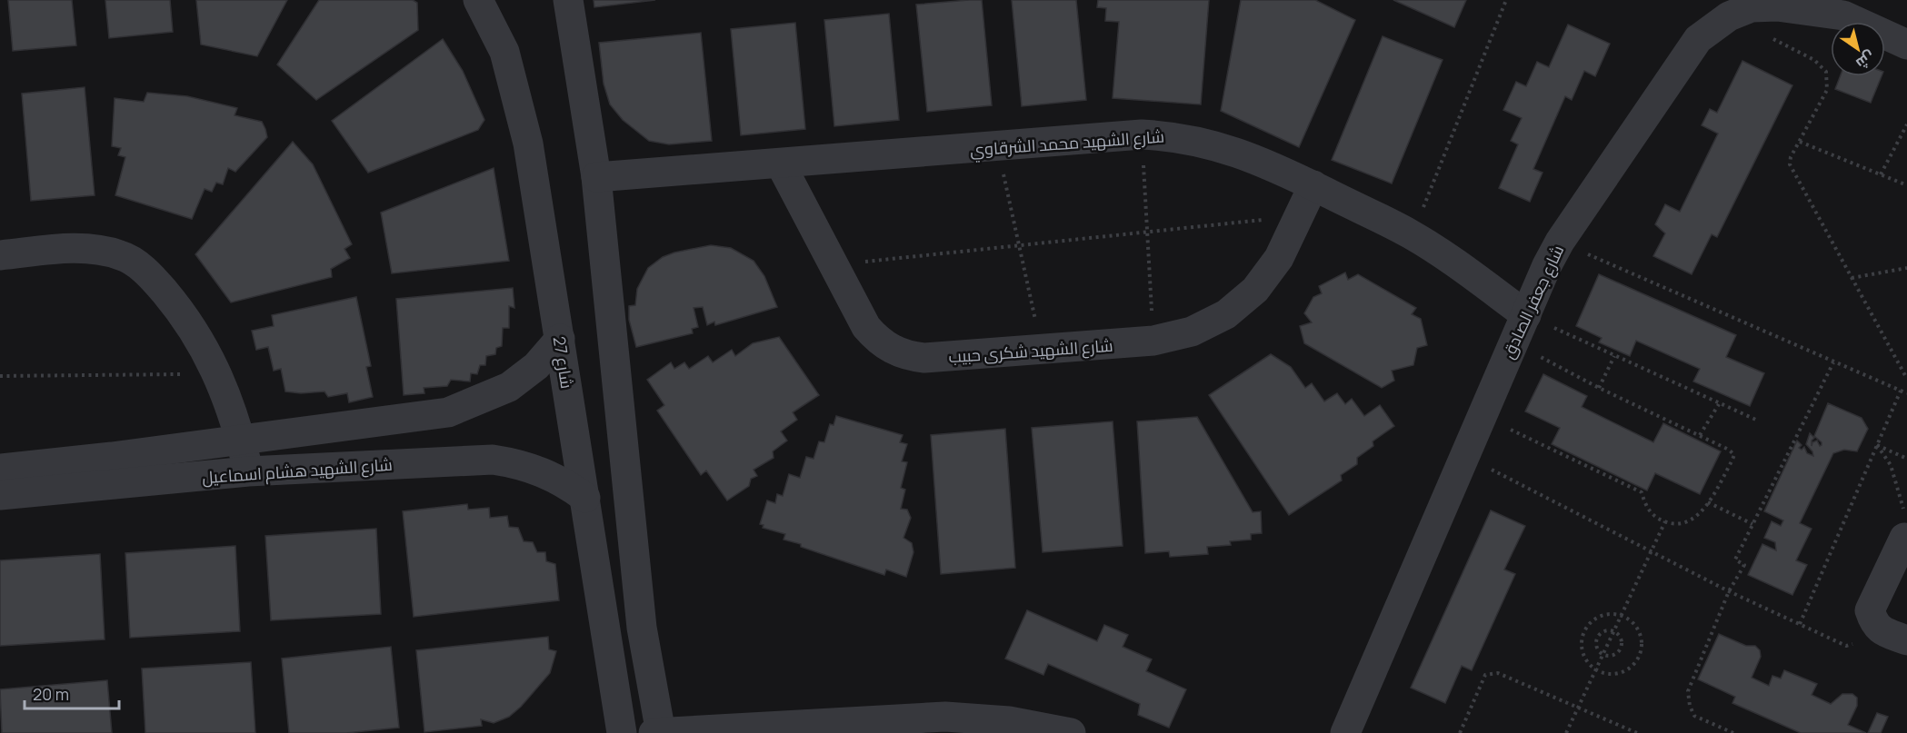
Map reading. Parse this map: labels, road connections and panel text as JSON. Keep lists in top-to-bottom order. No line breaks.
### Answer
{"streets":{"street":["شارع الشهيد محمد الشرقاوي","شارع جعفر الصادق","شارع الشهيد شكرى حبيب","شارع 27","شارع الشهيد هشام اسماعيل"]},"crossings":[["شارع الشهيد محمد الشرقاوي","شارع جعفر الصادق"],["شارع الشهيد محمد الشرقاوي","شارع الشهيد شكرى حبيب"],["شارع 27","شارع الشهيد هشام اسماعيل"]],"scale_bar":"20 m","north":"bottom right"}
